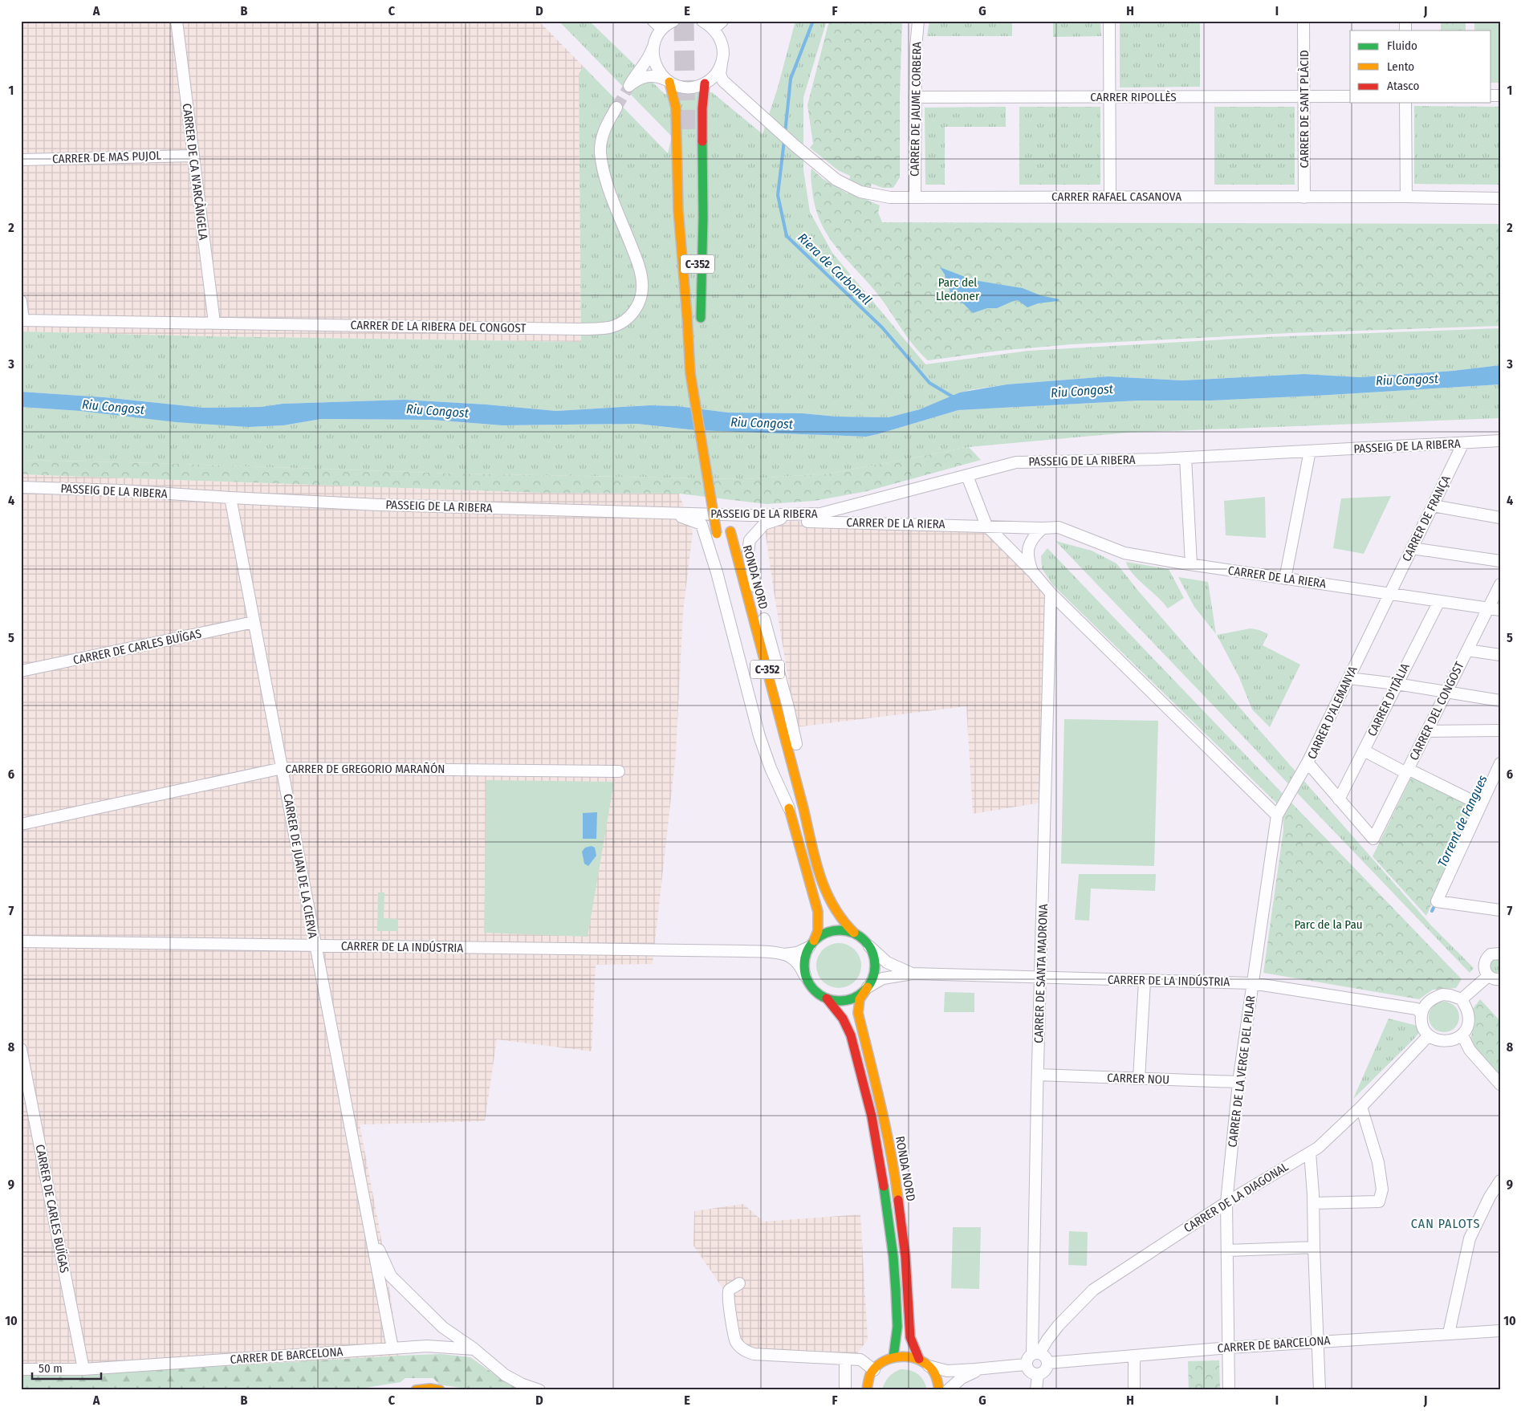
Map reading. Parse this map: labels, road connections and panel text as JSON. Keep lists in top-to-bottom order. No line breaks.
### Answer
{"streets":{"main road":["C-352","RONDA NORD"],"street":["CARRER RIPOLLÈS","CARRER DE JAUME CORBERA","CARRER DE SANT PLÀCID","CARRER DE MAS PUJOL","CARRER DE CA N'ARCÀNGELA","CARRER RAFAEL CASANOVA","CARRER DE LA RIBERA DEL CONGOST","PASSEIG DE LA RIBERA","CARRER DE FRANÇA","CARRER DE LA RIERA","CARRER DE CARLES BUÏGAS","CARRER D'ITÀLIA","CARRER DEL CONGOST","CARRER D'ALEMANYA","CARRER DE GREGORIO MARAÑÓN","CARRER DE JUAN DE LA CIERVA","CARRER DE LA INDÚSTRIA","CARRER DE SANTA MADRONA","CARRER DE LA VERGE DEL PILAR","CARRER NOU","CARRER DE LA DIAGONAL","CARRER DE BARCELONA"]},"crossings":[["CARRER RIPOLLÈS","CARRER DE JAUME CORBERA"],["CARRER RIPOLLÈS","CARRER DE SANT PLÀCID"],["CARRER DE JAUME CORBERA","CARRER RAFAEL CASANOVA"],["CARRER DE SANT PLÀCID","CARRER RAFAEL CASANOVA"],["CARRER DE MAS PUJOL","CARRER DE CA N'ARCÀNGELA"],["CARRER DE CA N'ARCÀNGELA","CARRER DE LA RIBERA DEL CONGOST"],["C-352","RONDA NORD"],["PASSEIG DE LA RIBERA","CARRER DE FRANÇA"],["PASSEIG DE LA RIBERA","CARRER DE LA RIERA"],["PASSEIG DE LA RIBERA","CARRER DE JUAN DE LA CIERVA"],["CARRER DE FRANÇA","CARRER DE LA RIERA"],["CARRER DE FRANÇA","CARRER D'ALEMANYA"],["CARRER DE LA RIERA","CARRER D'ITÀLIA"],["CARRER DE LA RIERA","CARRER DEL CONGOST"],["CARRER DE LA RIERA","CARRER D'ALEMANYA"],["CARRER DE CARLES BUÏGAS","CARRER DE JUAN DE LA CIERVA"],["CARRER DE CARLES BUÏGAS","CARRER DE BARCELONA"],["CARRER D'ITÀLIA","CARRER D'ALEMANYA"],["CARRER DEL CONGOST","CARRER D'ALEMANYA"],["CARRER D'ALEMANYA","CARRER DE LA VERGE DEL PILAR"],["CARRER DE GREGORIO MARAÑÓN","CARRER DE JUAN DE LA CIERVA"],["CARRER DE JUAN DE LA CIERVA","CARRER DE LA INDÚSTRIA"],["CARRER DE JUAN DE LA CIERVA","CARRER DE BARCELONA"],["CARRER DE LA INDÚSTRIA","CARRER DE SANTA MADRONA"],["CARRER DE LA INDÚSTRIA","CARRER DE LA VERGE DEL PILAR"],["CARRER DE LA INDÚSTRIA","CARRER DE LA DIAGONAL"],["CARRER DE SANTA MADRONA","CARRER NOU"],["CARRER DE SANTA MADRONA","CARRER DE LA DIAGONAL"],["CARRER DE SANTA MADRONA","CARRER DE BARCELONA"],["CARRER DE LA VERGE DEL PILAR","CARRER NOU"],["CARRER DE LA VERGE DEL PILAR","CARRER DE LA DIAGONAL"],["CARRER DE LA VERGE DEL PILAR","CARRER DE BARCELONA"],["CARRER DE LA DIAGONAL","CARRER DE BARCELONA"]],"districts":["CAN PALOTS"],"water":["Riera de Carbonell","Riu Congost","Torrent de Fangues"],"parks":["Parc del Lledoner","Parc de la Pau"],"legend":["Fluido","Lento","Atasco"],"scale_bar":"50 m","grid":{"columns":["A","B","C","D","E","F","G","H","I","J"],"rows":["1","2","3","4","5","6","7","8","9","10"]}}
